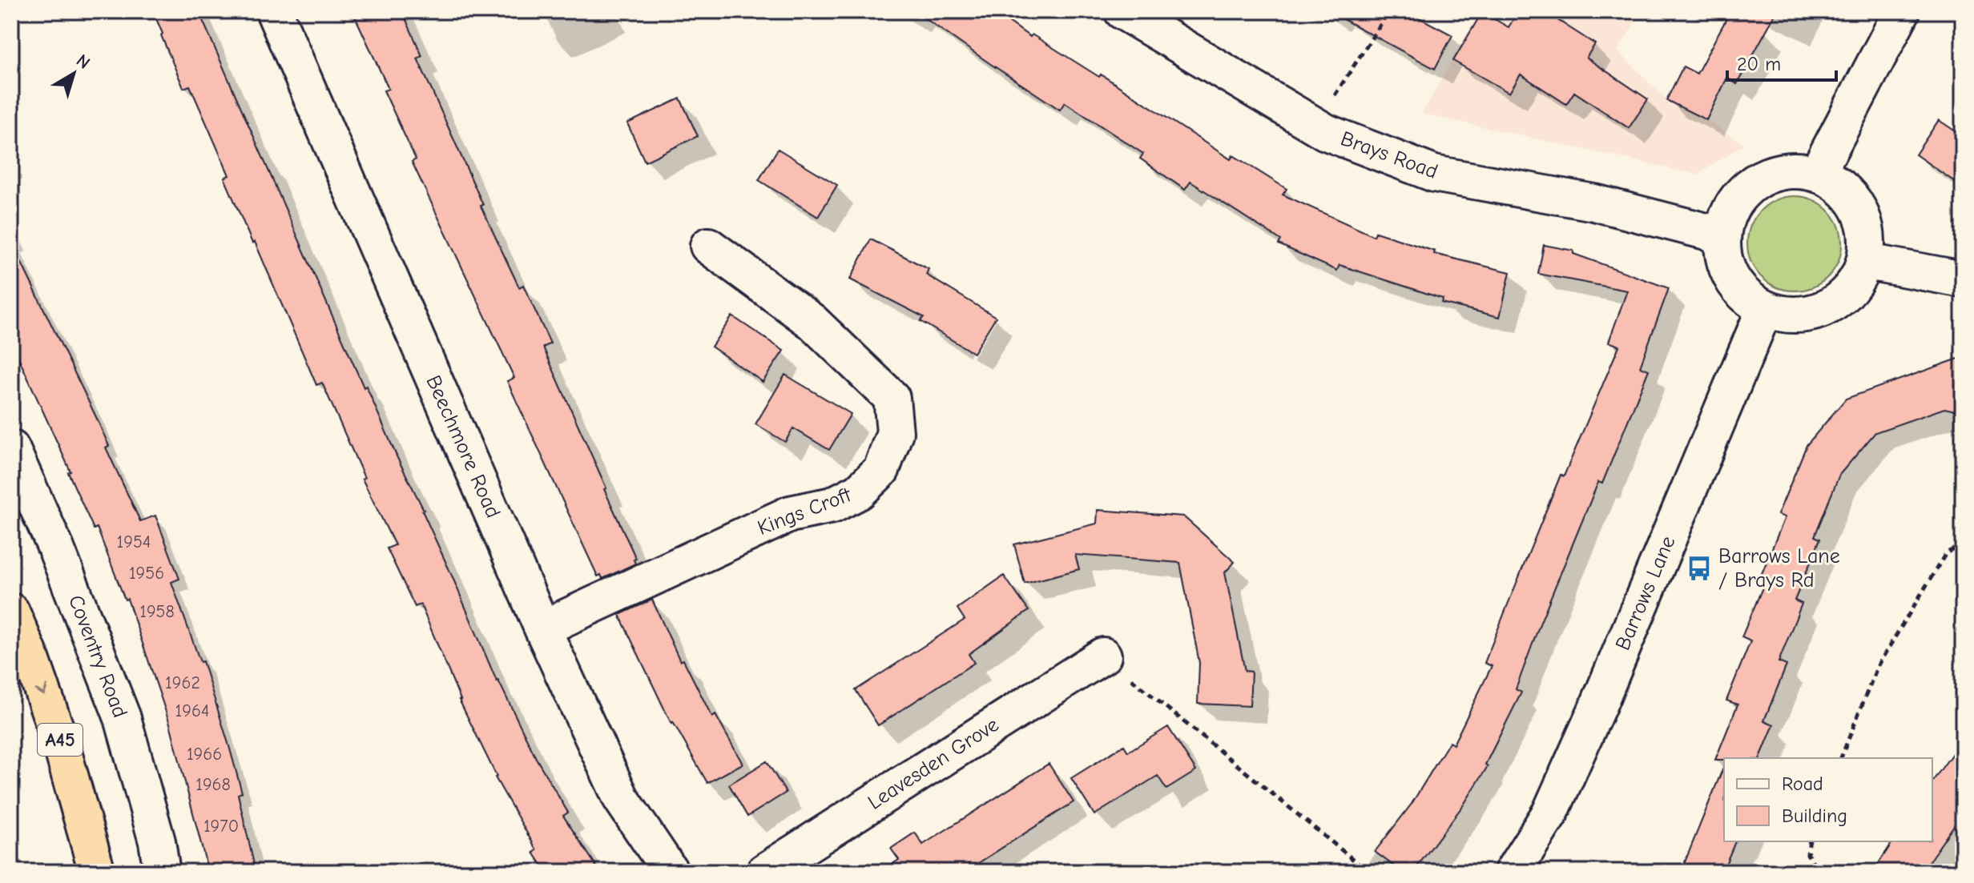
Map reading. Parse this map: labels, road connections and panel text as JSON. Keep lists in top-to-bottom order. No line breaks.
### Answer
{"streets":{"highway":["A45"],"street":["Brays Road","Beechmore Road","Kings Croft","Barrows Lane","Coventry Road","Leavesden Grove"]},"crossings":[["Brays Road","Barrows Lane"],["Beechmore Road","Kings Croft"]],"places":{"bus stop":["Barrows Lane / Brays Rd"]},"house_numbers":["1954","1956","1958","1962","1964","1966","1968","1970"],"legend":["Road","Building"],"scale_bar":"20 m","north":"top right"}
